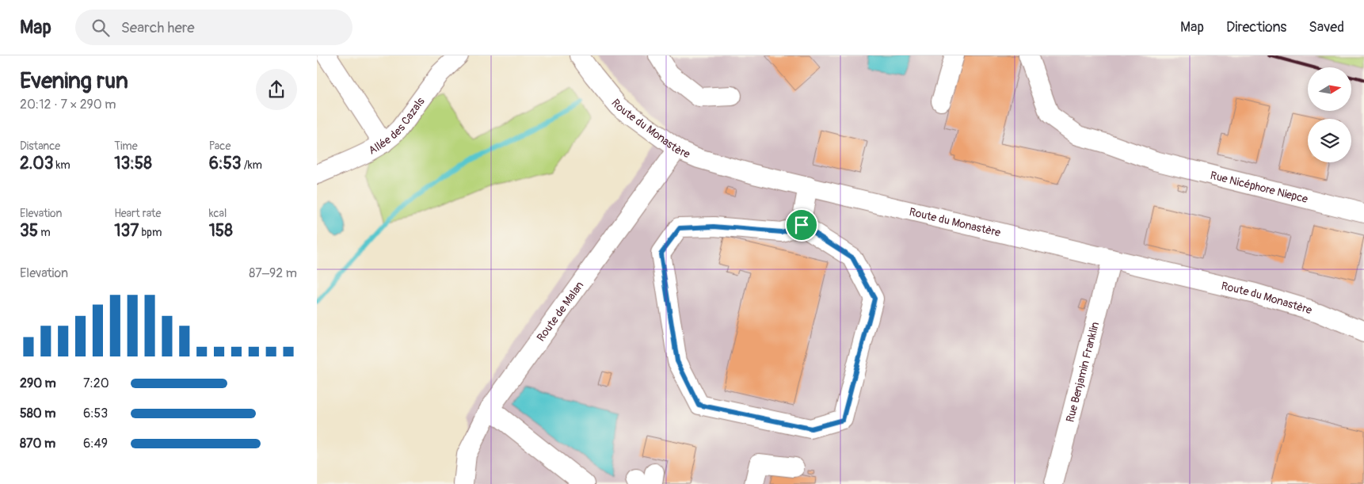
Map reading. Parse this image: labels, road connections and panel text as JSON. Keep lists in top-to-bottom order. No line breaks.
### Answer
{"streets":{"street":["Allée des Cazals","Route du Monastère","Rue Nicéphore Niepce","Route de Malan","Rue Benjamin Franklin"]},"crossings":[["Route du Monastère","Route de Malan"],["Route du Monastère","Rue Benjamin Franklin"]],"north":"right","page":{"header":"Map","search":"Search here","nav":["Map","Directions","Saved"],"heading":["Evening run","20:12 · 7 × 290 m"],"stats":[["Distance","2.03 km"],["Time","13:58"],["Pace","6:53 /km"],["Elevation","35 m"],["Heart rate","137 bpm"],["kcal","158"]],"chart":["Elevation","87–92 m"],"list":[{"name":"290 m","note":"7:20"},{"name":"580 m","note":"6:53"},{"name":"870 m","note":"6:49"}]}}
